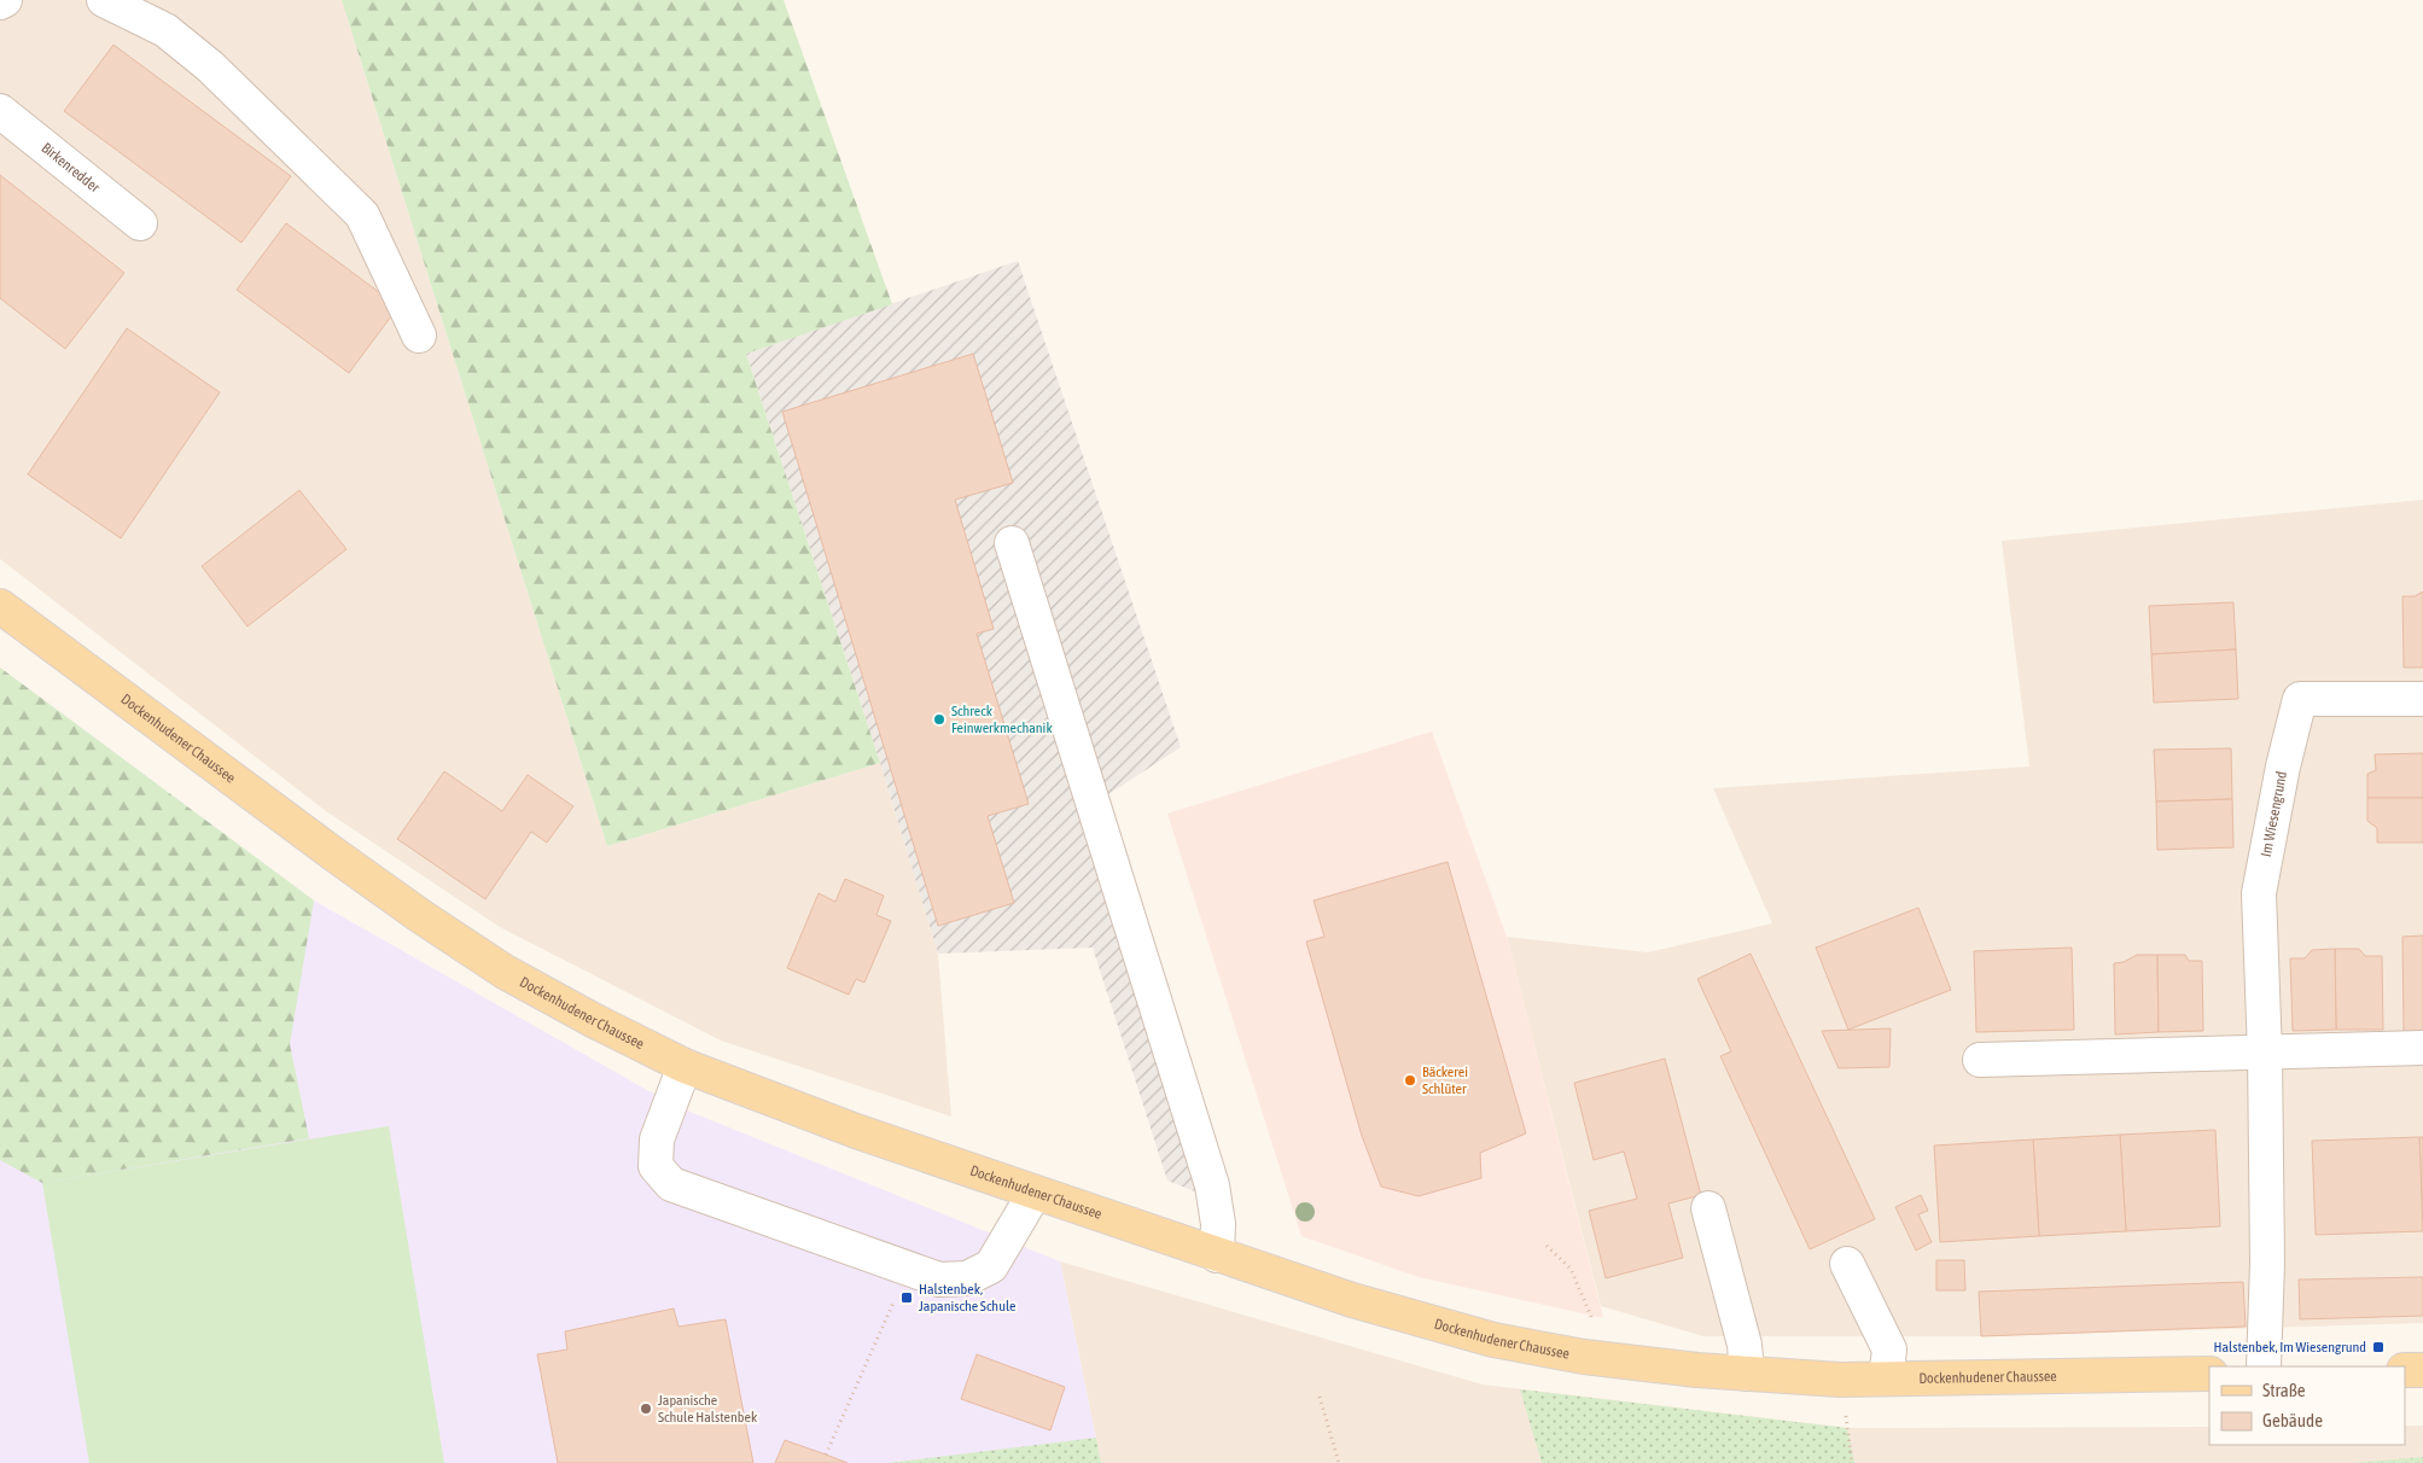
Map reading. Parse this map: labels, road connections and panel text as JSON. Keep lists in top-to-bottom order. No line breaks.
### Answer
{"streets":{"main road":["Dockenhudener Chaussee"],"street":["Birkenredder","Im Wiesengrund"]},"places":{"other":["Schreck Feinwerkmechanik","Bäckerei Schlüter","Japanische Schule Halstenbek"],"transit":["Halstenbek, Japanische Schule","Halstenbek, Im Wiesengrund"]},"legend":["Straße","Gebäude"]}
